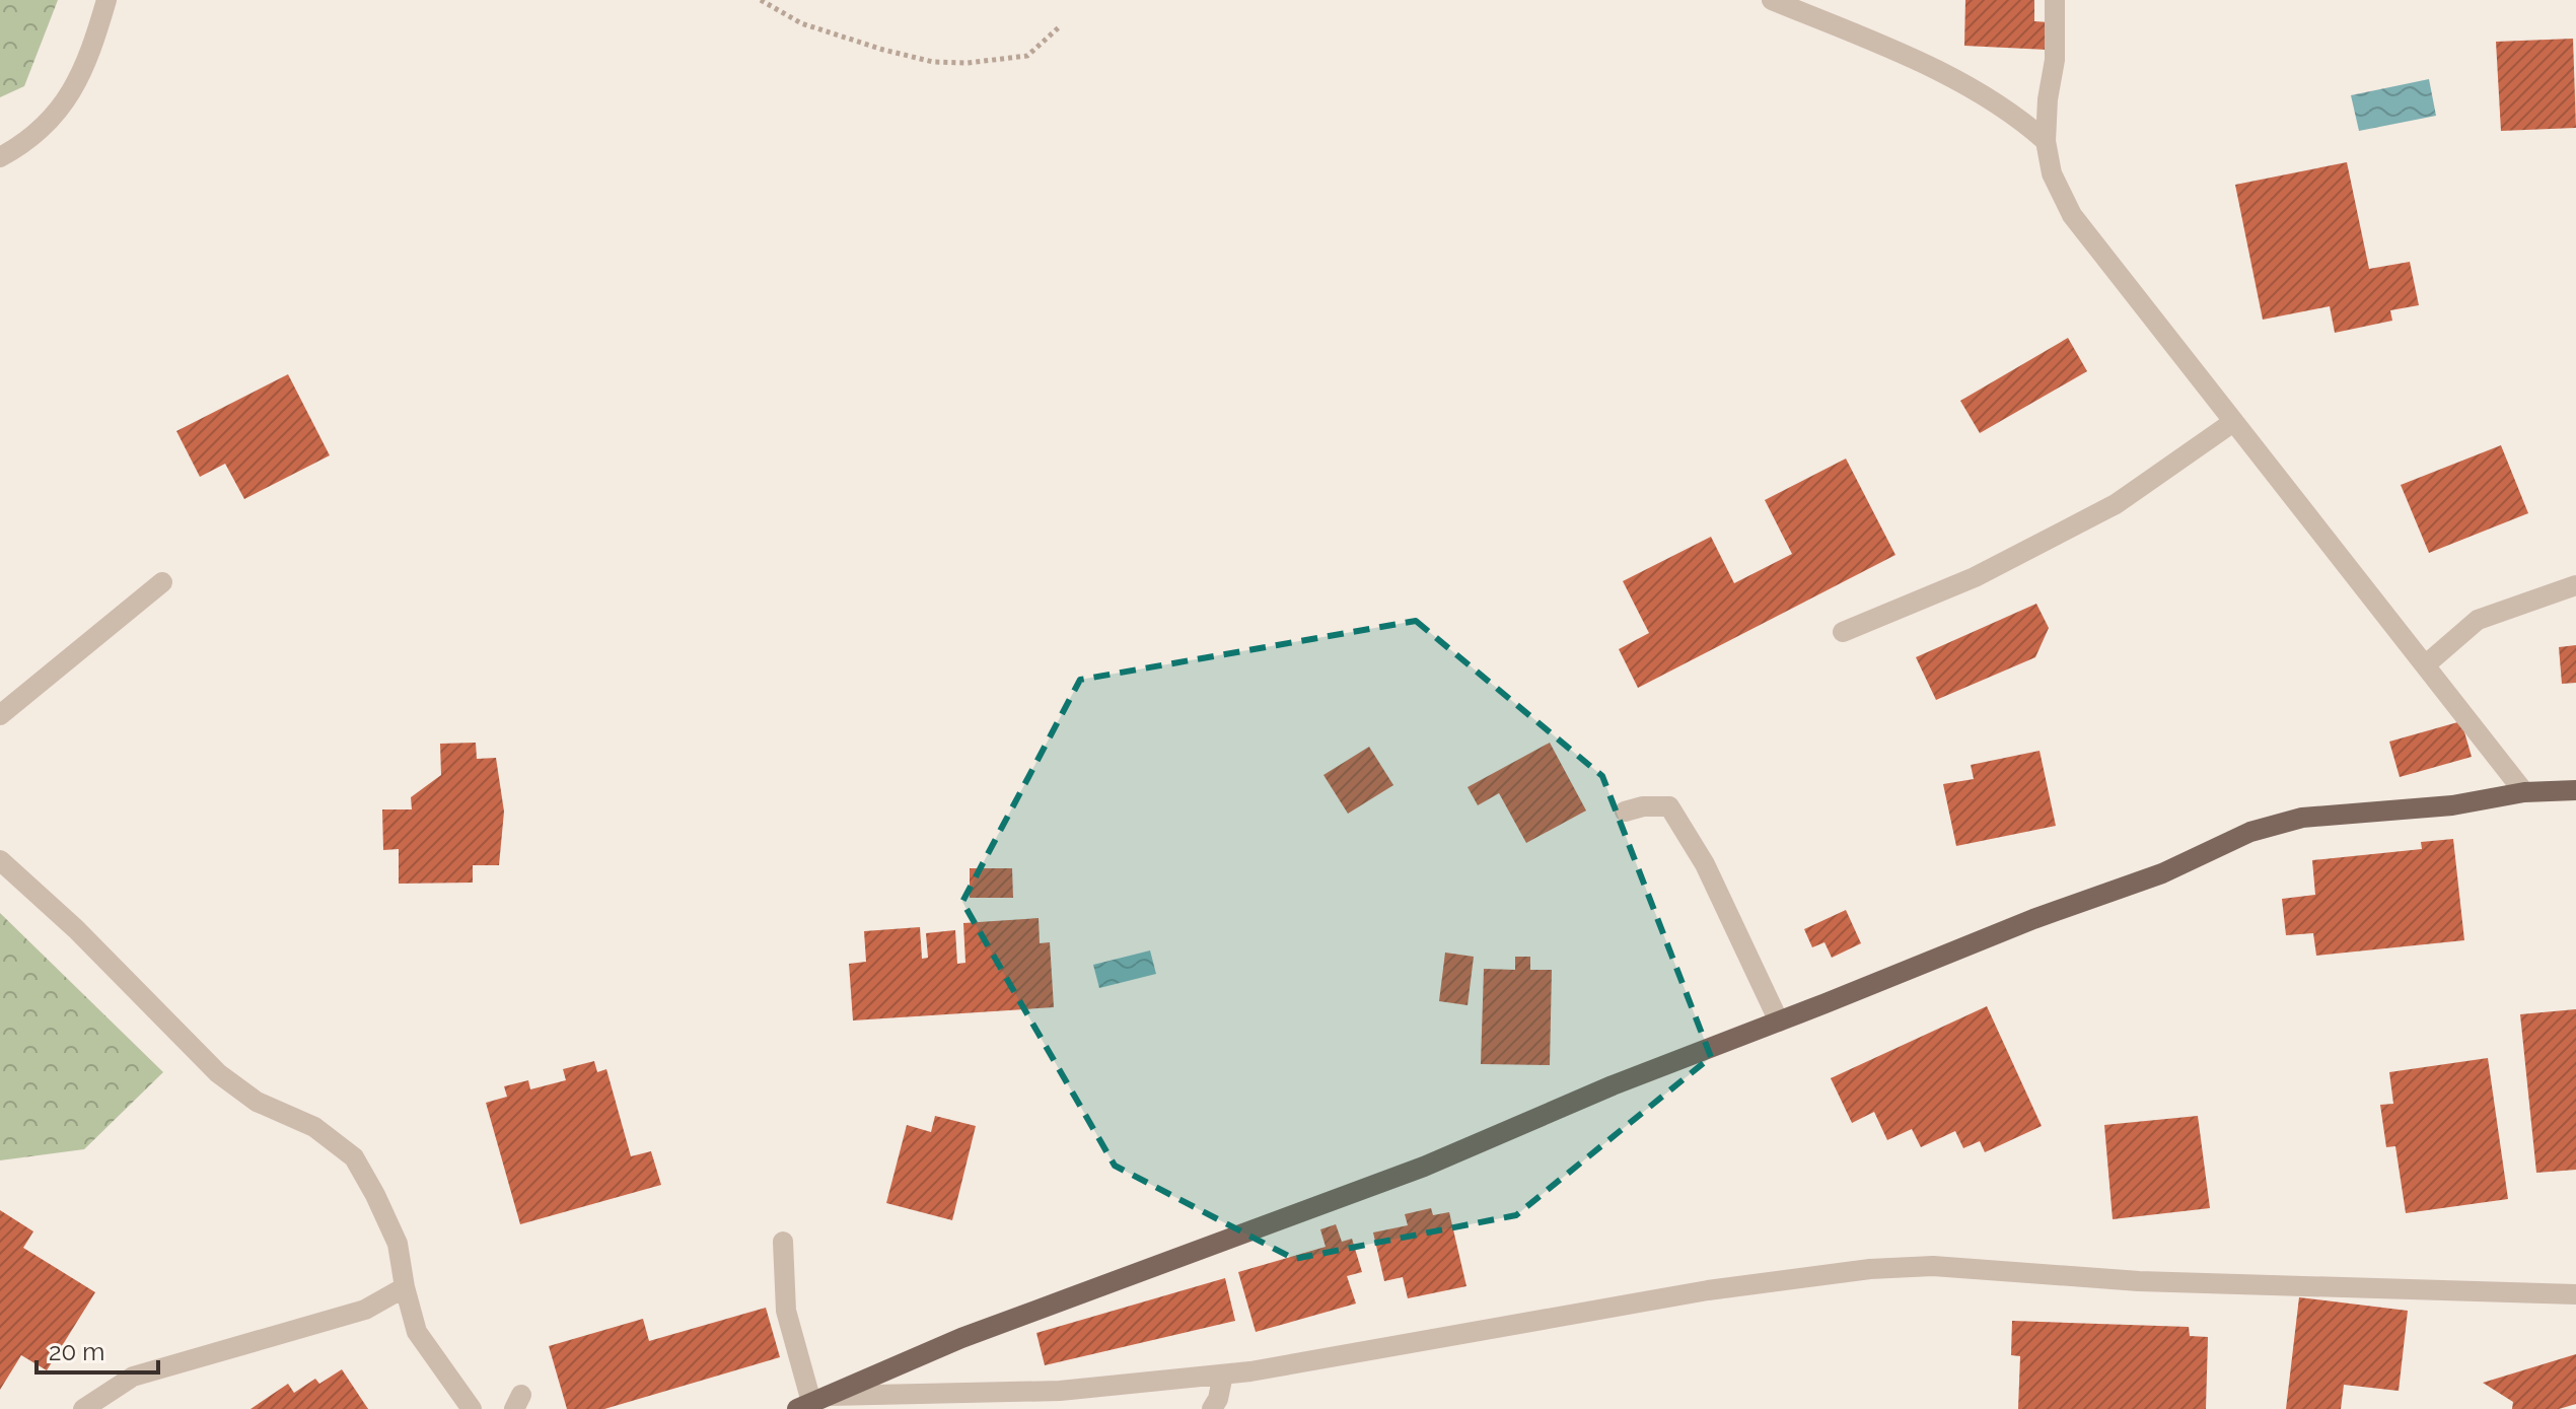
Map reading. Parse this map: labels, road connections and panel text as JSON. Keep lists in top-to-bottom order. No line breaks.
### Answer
{"scale_bar":"20 m"}
